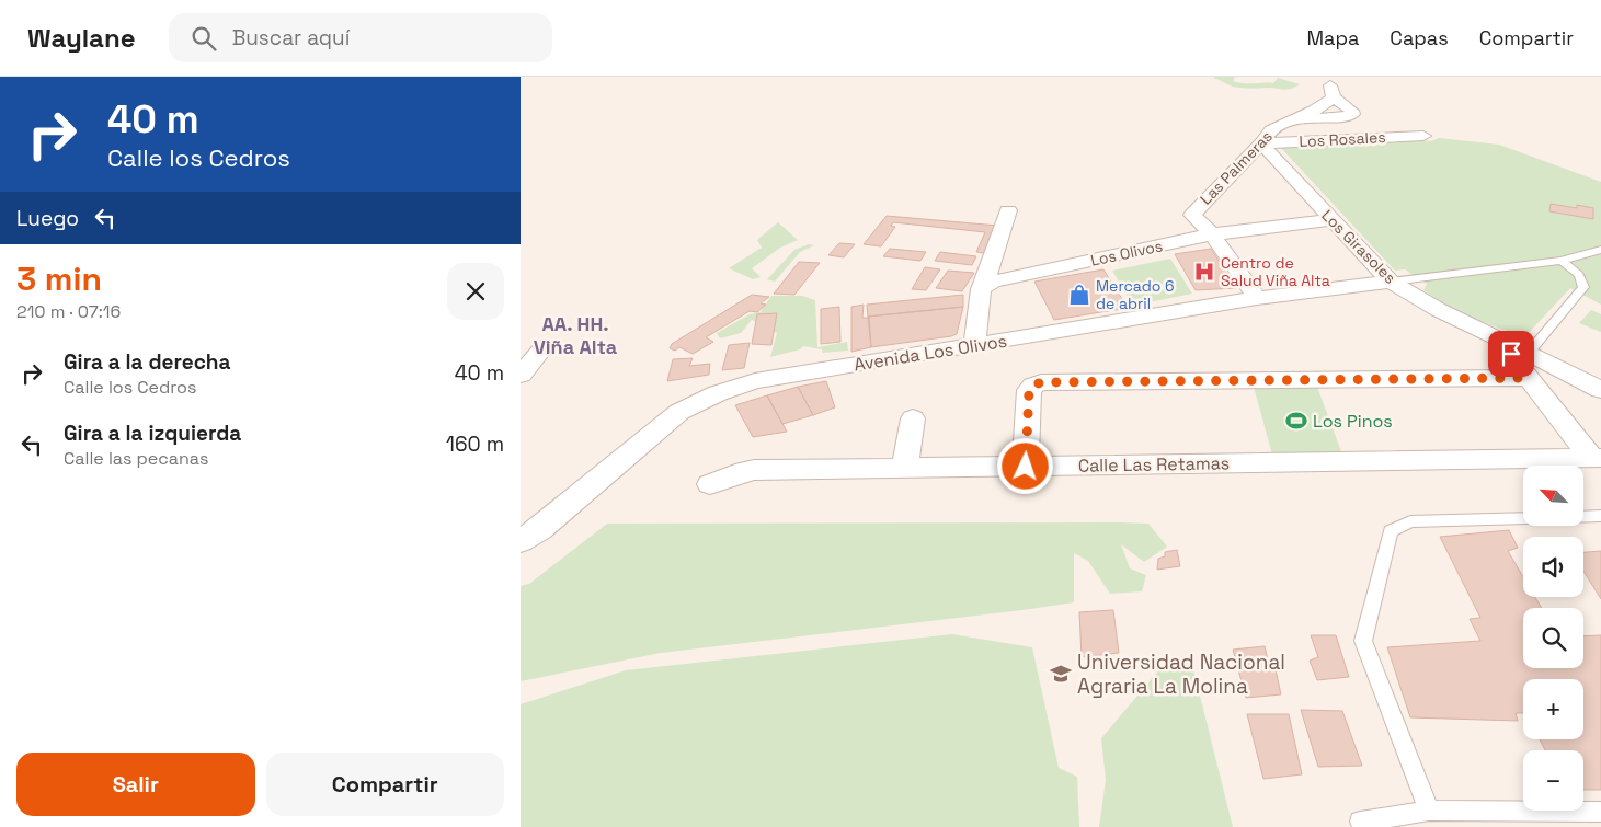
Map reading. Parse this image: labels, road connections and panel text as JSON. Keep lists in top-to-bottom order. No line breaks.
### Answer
{"streets":{"street":["Los Rosales","Las Palmeras","Los Girasoles","Los Olivos","Avenida Los Olivos","Calle Las Retamas"]},"crossings":[["Los Rosales","Las Palmeras"],["Los Rosales","Los Girasoles"],["Las Palmeras","Los Girasoles"],["Las Palmeras","Los Olivos"],["Las Palmeras","Avenida Los Olivos"],["Los Girasoles","Los Olivos"],["Los Girasoles","Avenida Los Olivos"]],"districts":["AA. HH. Viña Alta"],"places":{"hospital":["Centro de Salud Viña Alta"],"shop":["Mercado 6 de abril"],"sports":["Los Pinos"],"school or university":["Universidad Nacional Agraria La Molina"]},"north":"top left","page":{"header":"Waylane","search":"Buscar aquí","nav":["Mapa","Capas","Compartir"],"turn":["40 m","Calle los Cedros"],"then":"Luego","heading":["3 min","210 m · 07:16"],"list":[{"name":"Gira a la derecha","note":"Calle los Cedros","value":"40 m"},{"name":"Gira a la izquierda","note":"Calle las pecanas","value":"160 m"}],"map_buttons":["+","−"],"buttons":["Salir","Compartir"]}}
